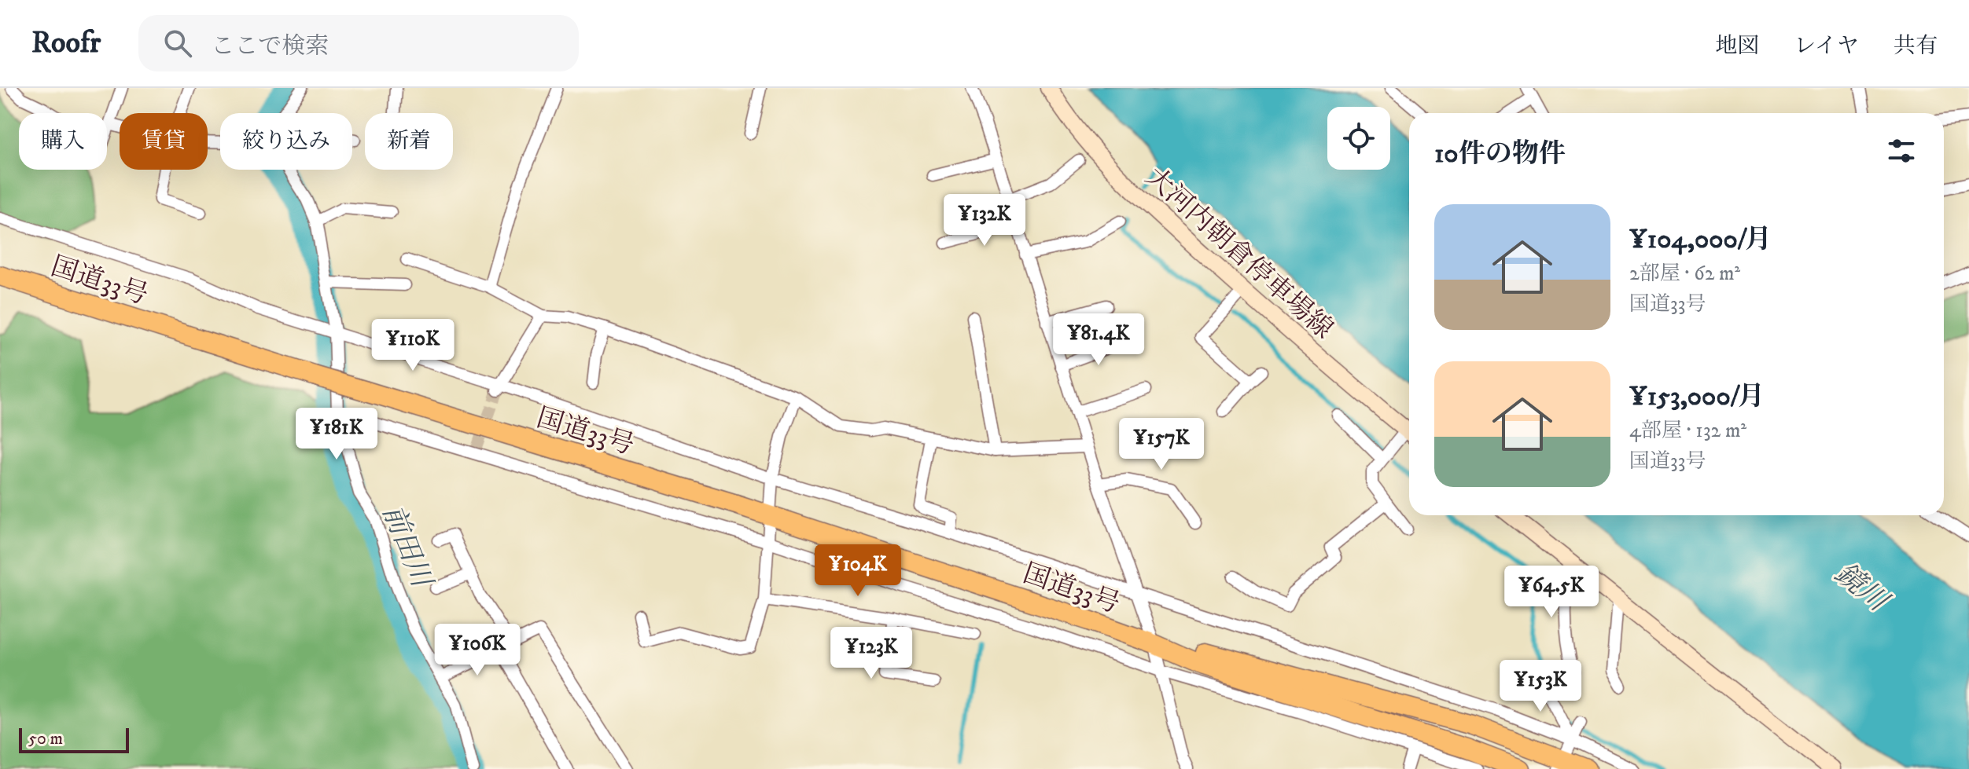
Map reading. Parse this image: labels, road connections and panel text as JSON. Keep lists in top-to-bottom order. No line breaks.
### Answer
{"streets":{"highway":["国道33号"],"main road":["大河内朝倉停車場線"]},"water":["前田川","鏡川"],"scale_bar":"50 m","page":{"header":"Roofr","search":"ここで検索","nav":["地図","レイヤ","共有"],"chip":["購入","賃貸","絞り込み","新着"],"heading":"10件の物件","list":[{"name":"¥104,000/月","note":"2部屋 · 62 m² · 国道33号"},{"name":"¥153,000/月","note":"4部屋 · 132 m² · 国道33号"}],"price":["¥132K","¥81.4K","¥110K","¥181K","¥157K","¥104K","¥64.5K","¥106K","¥123K","¥153K"],"scale":"50 m"}}
